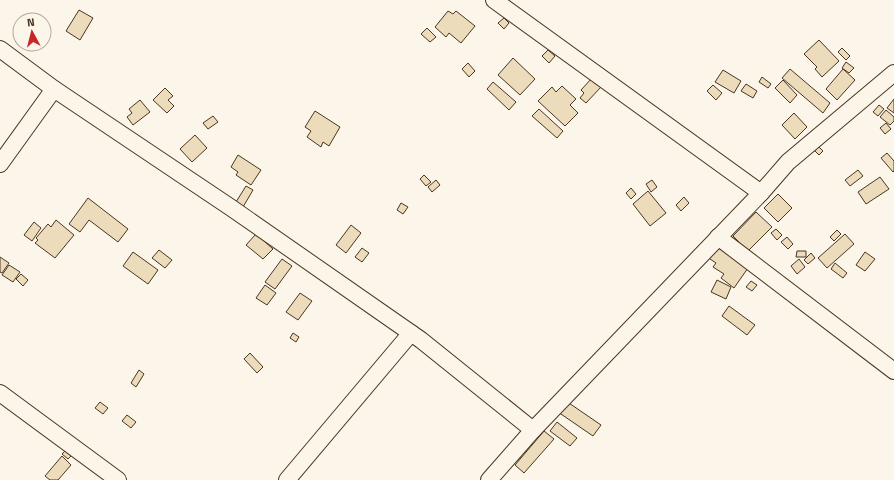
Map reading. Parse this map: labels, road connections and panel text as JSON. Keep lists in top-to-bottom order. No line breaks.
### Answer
{"north":"top"}
